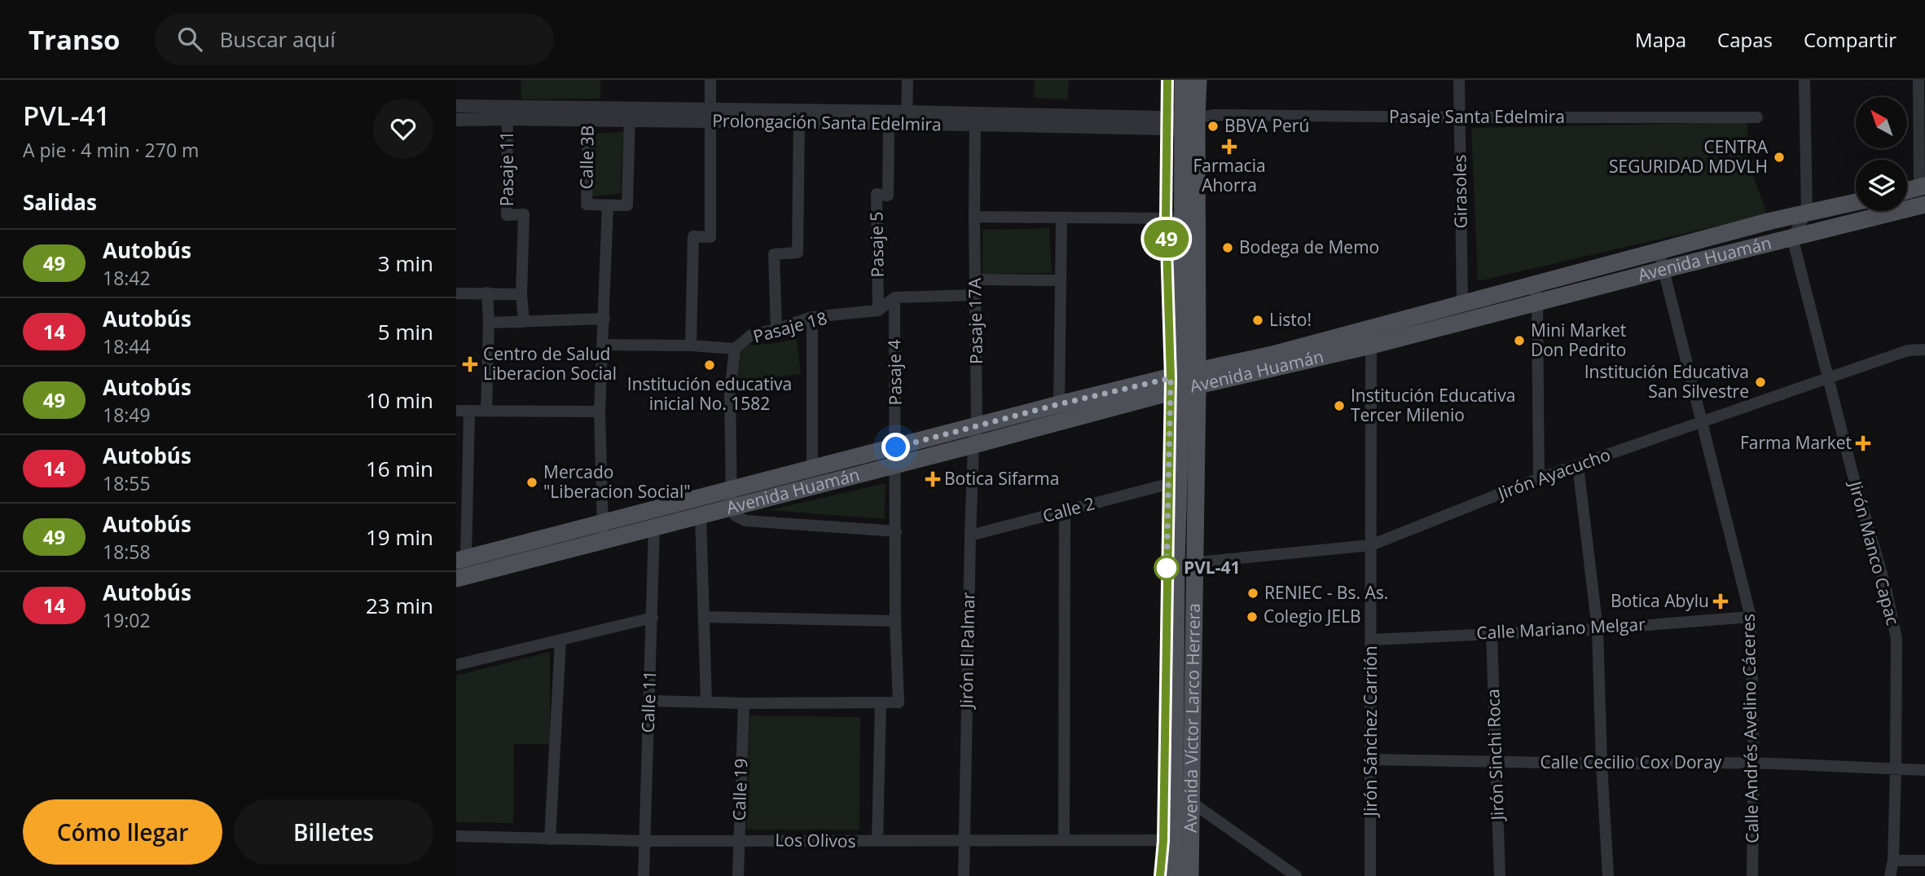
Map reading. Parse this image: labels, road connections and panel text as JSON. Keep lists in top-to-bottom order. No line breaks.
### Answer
{"streets":{"main road":["Avenida Huamán","Avenida Víctor Larco Herrera"],"street":["Pasaje Santa Edelmira","Prolongación Santa Edelmira","Calle 3B","Pasaje 11","Girasoles","Pasaje 5","Pasaje 17A","Pasaje 18","Pasaje 4","Jirón Ayacucho","Calle 2","Jirón Manco Capac","Calle Mariano Melgar","Jirón El Palmar","Calle 11","Calle Andrés Avelino Cáceres","Jirón Sánchez Carrión","Jirón Sinchi Roca","Calle Cecilio Cox Doray","Calle 19","Los Olivos"]},"crossings":[["Pasaje Santa Edelmira","Prolongación Santa Edelmira"],["Pasaje Santa Edelmira","Girasoles"],["Pasaje Santa Edelmira","Avenida Víctor Larco Herrera"],["Prolongación Santa Edelmira","Calle 3B"],["Prolongación Santa Edelmira","Pasaje 11"],["Prolongación Santa Edelmira","Pasaje 5"],["Prolongación Santa Edelmira","Pasaje 17A"],["Prolongación Santa Edelmira","Avenida Víctor Larco Herrera"],["Girasoles","Avenida Huamán"],["Pasaje 5","Pasaje 18"],["Avenida Huamán","Pasaje 17A"],["Avenida Huamán","Pasaje 4"],["Avenida Huamán","Jirón Manco Capac"],["Avenida Huamán","Jirón El Palmar"],["Avenida Huamán","Calle 11"],["Avenida Huamán","Avenida Víctor Larco Herrera"],["Avenida Huamán","Calle Andrés Avelino Cáceres"],["Avenida Huamán","Jirón Sánchez Carrión"],["Pasaje 17A","Jirón El Palmar"],["Jirón Ayacucho","Jirón Manco Capac"],["Jirón Ayacucho","Avenida Víctor Larco Herrera"],["Jirón Ayacucho","Calle Andrés Avelino Cáceres"],["Jirón Ayacucho","Jirón Sánchez Carrión"],["Calle 2","Jirón El Palmar"],["Calle 2","Avenida Víctor Larco Herrera"],["Jirón Manco Capac","Calle Cecilio Cox Doray"],["Calle Mariano Melgar","Calle Andrés Avelino Cáceres"],["Calle Mariano Melgar","Jirón Sánchez Carrión"],["Calle Mariano Melgar","Jirón Sinchi Roca"],["Jirón El Palmar","Los Olivos"],["Calle 11","Los Olivos"],["Avenida Víctor Larco Herrera","Los Olivos"],["Calle Andrés Avelino Cáceres","Calle Cecilio Cox Doray"],["Jirón Sánchez Carrión","Calle Cecilio Cox Doray"],["Jirón Sinchi Roca","Calle Cecilio Cox Doray"],["Calle 19","Los Olivos"]],"places":{"other":["BBVA Perú","CENTRA SEGURIDAD MDVLH","Bodega de Memo","Listo!","Mini Market Don Pedrito","Institución educativa inicial No. 1582","Institución Educativa San Silvestre","Institución Educativa Tercer Milenio","Mercado \"Liberacion Social\"","PVL-41","RENIEC - Bs. As.","Colegio JELB"],"health":["Farmacia Ahorra","Centro de Salud Liberacion Social","Farma Market","Botica Sifarma","Botica Abylu"]},"lines":["bus line 49"],"north":"top left","page":{"header":"Transo","search":"Buscar aquí","nav":["Mapa","Capas","Compartir"],"heading":[["PVL-41","A pie · 4 min · 270 m"],"Salidas"],"on_map":"49","list":[{"mark":"49","name":"Autobús","note":"18:42","value":"3 min"},{"mark":"14","name":"Autobús","note":"18:44","value":"5 min"},{"mark":"49","name":"Autobús","note":"18:49","value":"10 min"},{"mark":"14","name":"Autobús","note":"18:55","value":"16 min"},{"mark":"49","name":"Autobús","note":"18:58","value":"19 min"},{"mark":"14","name":"Autobús","note":"19:02","value":"23 min"}],"buttons":["Cómo llegar","Billetes"]}}
